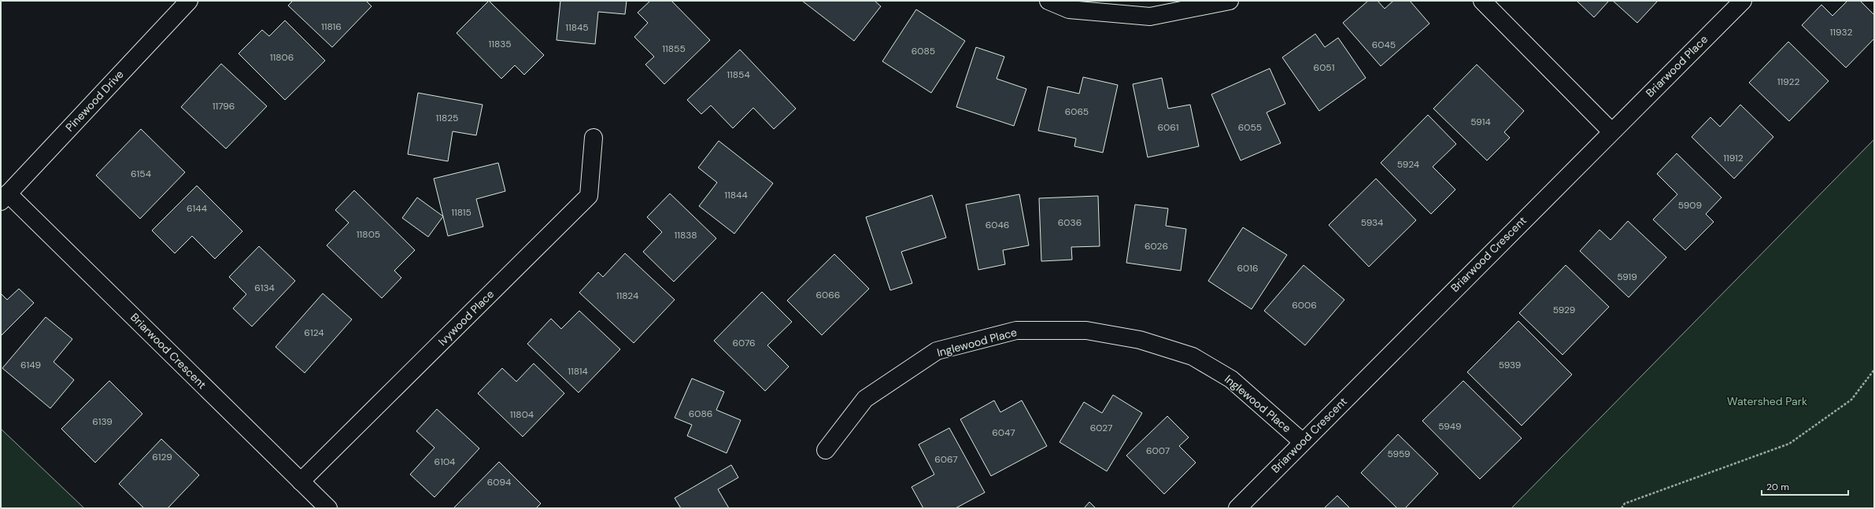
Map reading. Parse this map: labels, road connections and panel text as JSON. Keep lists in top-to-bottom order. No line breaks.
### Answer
{"streets":{"street":["Briarwood Place","Pinewood Drive","Briarwood Crescent","Ivywood Place","Inglewood Place"]},"crossings":[["Briarwood Place","Briarwood Crescent"],["Pinewood Drive","Briarwood Crescent"],["Briarwood Crescent","Ivywood Place"],["Briarwood Crescent","Inglewood Place"]],"parks":["Watershed Park"],"house_numbers":["11816","11845","11932","11835","6045","11855","6085","11806","6051","11854","11922","11796","6065","11825","5914","6061","6055","11912","5924","6154","11844","5909","6144","11815","6036","5934","6046","11805","11838","6026","6016","5919","6134","6066","11824","6006","5929","6124","6076","6149","5939","11814","6086","11804","6139","5949","6027","6047","6007","5959","6129","6067","6104","6094"],"scale_bar":"20 m"}
